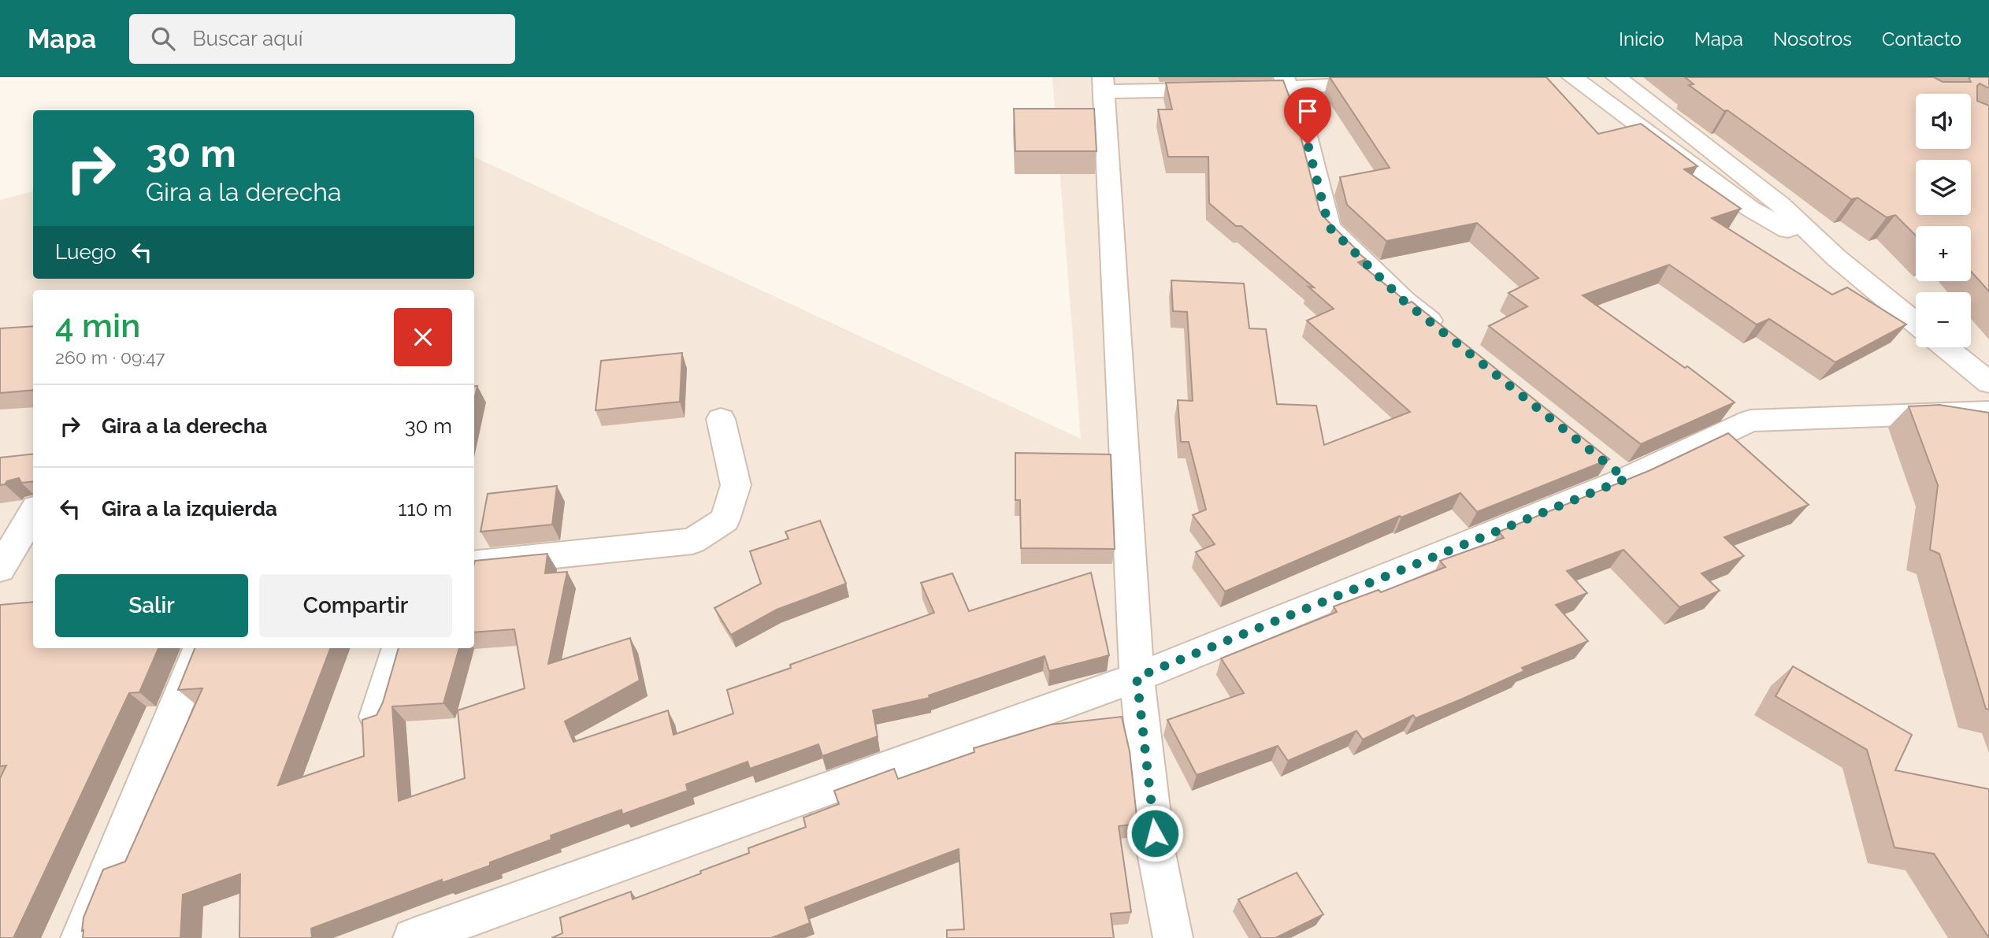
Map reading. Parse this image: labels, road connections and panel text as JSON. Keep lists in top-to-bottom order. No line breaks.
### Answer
{"page":{"header":"Mapa","search":"Buscar aquí","nav":["Inicio","Mapa","Nosotros","Contacto"],"map_buttons":["+","−"],"turn":["30 m","Gira a la derecha"],"then":"Luego","heading":["4 min","260 m · 09:47"],"list":[{"name":"Gira a la derecha","value":"30 m"},{"name":"Gira a la izquierda","value":"110 m"}],"buttons":["Salir","Compartir"]}}
